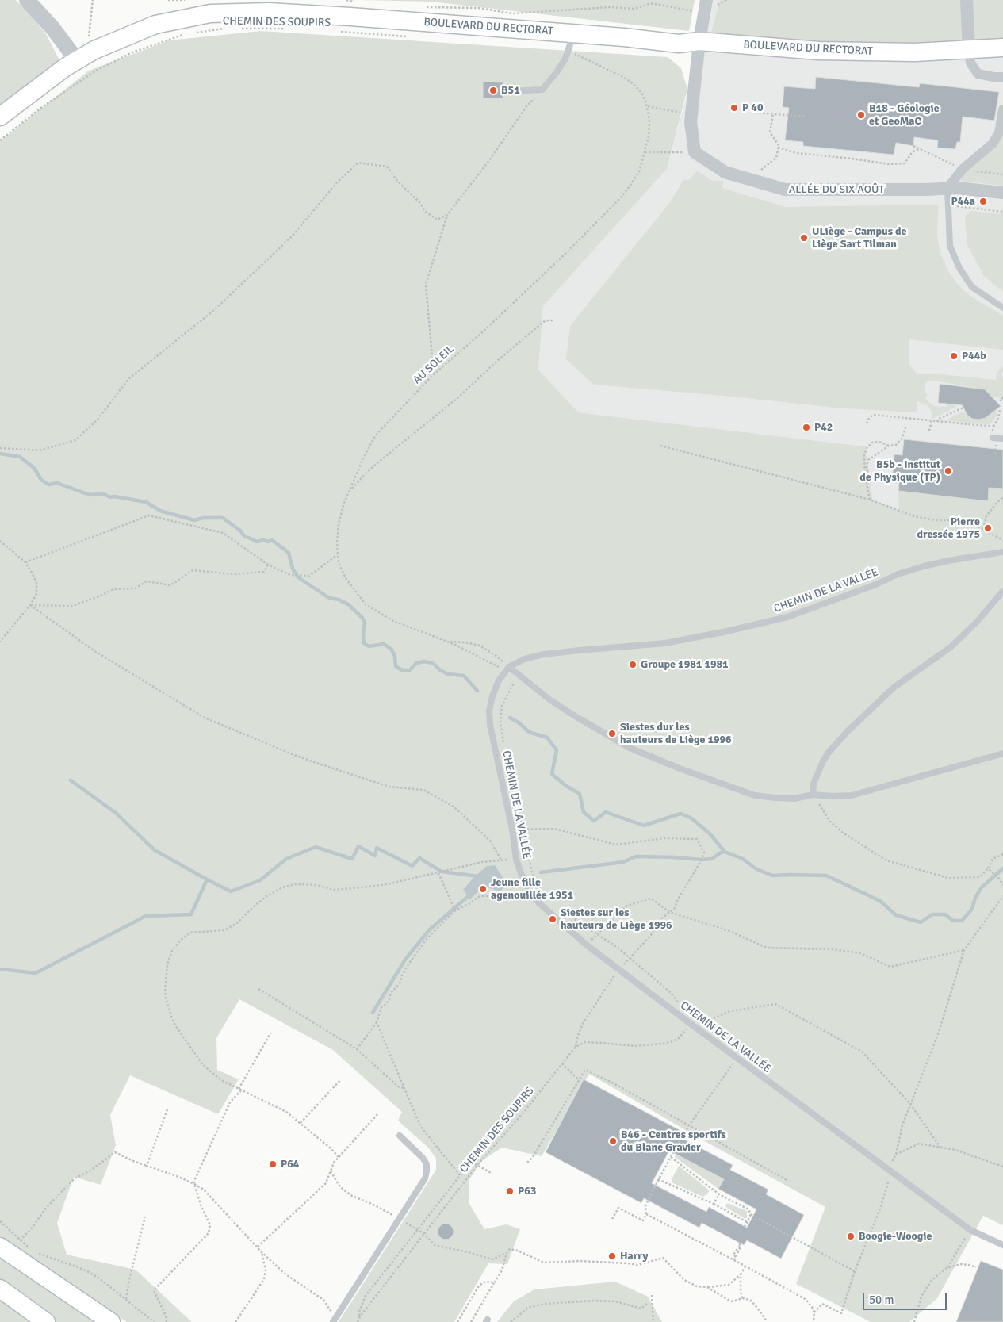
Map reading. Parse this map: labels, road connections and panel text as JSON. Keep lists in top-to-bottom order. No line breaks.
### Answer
{"streets":{"main road":["BOULEVARD DU RECTORAT"],"street":["ALLÉE DU SIX AOÛT"],"lane":["CHEMIN DE LA VALLÉE"],"path":["CHEMIN DES SOUPIRS","AU SOLEIL"]},"crossings":[["AU SOLEIL","CHEMIN DE LA VALLÉE"]],"places":["B51","P 40","B18 - Géologie et GeoMaC","P44a","ULiège - Campus de Liège Sart Tilman","P44b","P42","B5b - Institut de Physique (TP)","Pierre dressée 1975","Groupe 1981 1981","Siestes dur les hauteurs de Liège 1996","Jeune fille agenouillée 1951","Siestes sur les hauteurs de Liège 1996","B46 - Centres sportifs du Blanc Gravier","P64","P63","Boogie-Woogie","Harry"],"scale_bar":"50 m"}
